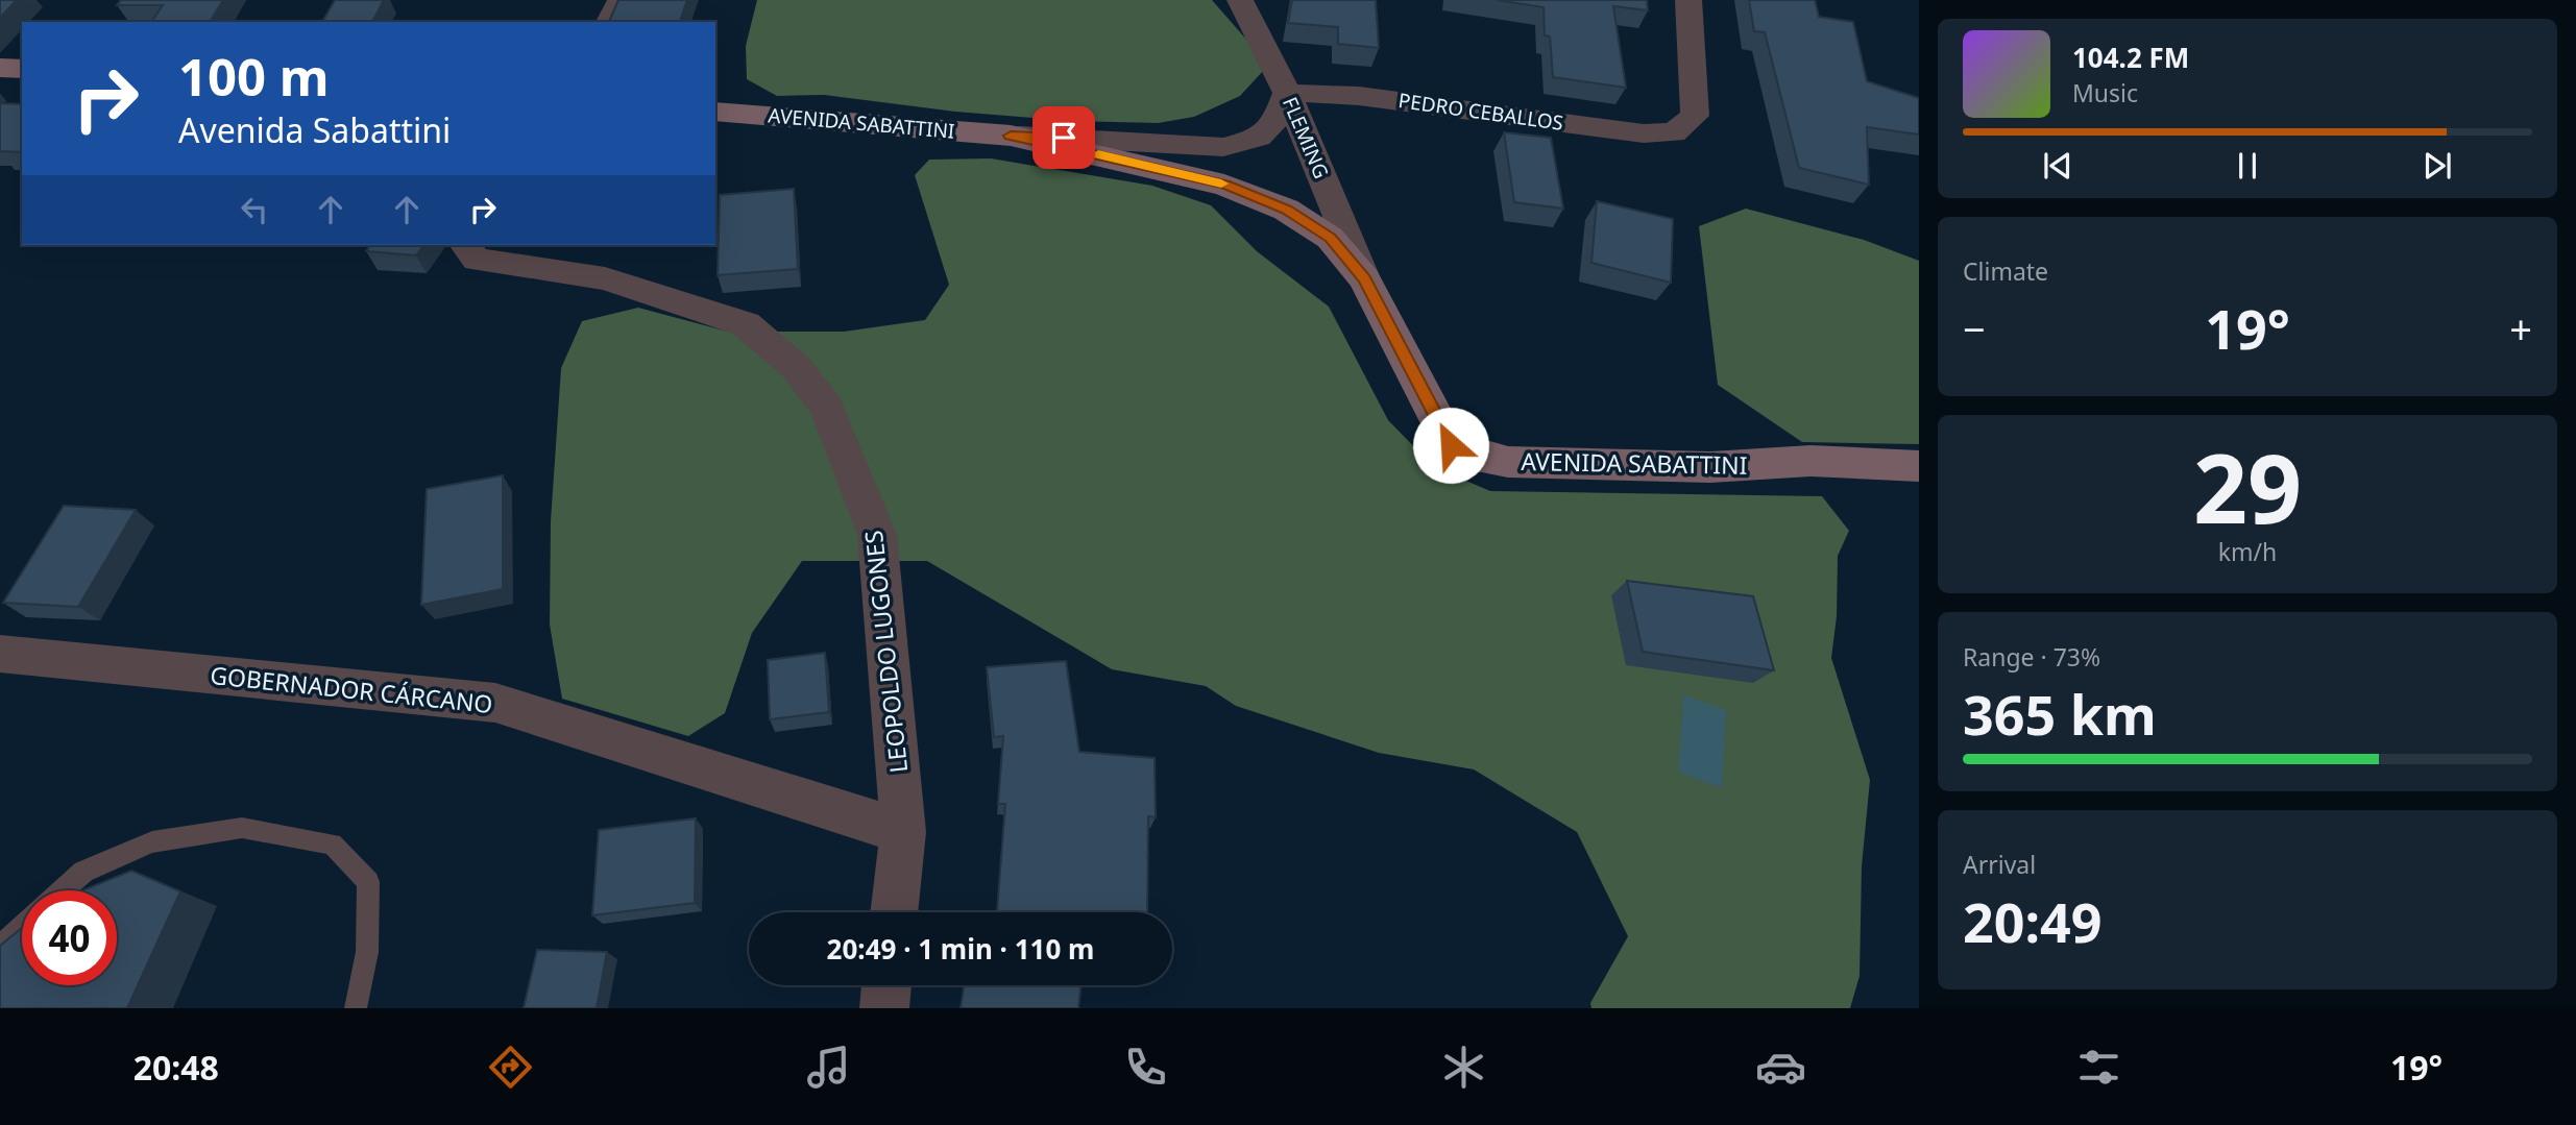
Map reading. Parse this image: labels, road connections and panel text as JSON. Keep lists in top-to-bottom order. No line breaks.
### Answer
{"streets":{"street":["PEDRO CEBALLOS","AVENIDA SABATTINI","FLEMING","LEOPOLDO LUGONES","GOBERNADOR CÁRCANO"]},"crossings":[["PEDRO CEBALLOS","AVENIDA SABATTINI"],["PEDRO CEBALLOS","FLEMING"],["AVENIDA SABATTINI","FLEMING"],["LEOPOLDO LUGONES","GOBERNADOR CÁRCANO"]],"page":{"turn":["100 m","Avenida Sabattini"],"song":["104.2 FM","Music"],"tile":["Climate",["29","km/h"],["Range · 73%","365 km"],["Arrival","20:49"]],"heat":["−","19°","+"],"limit":"40","trip":"20:49 · 1 min · 110 m","tabs":["20:48","19°"]}}
